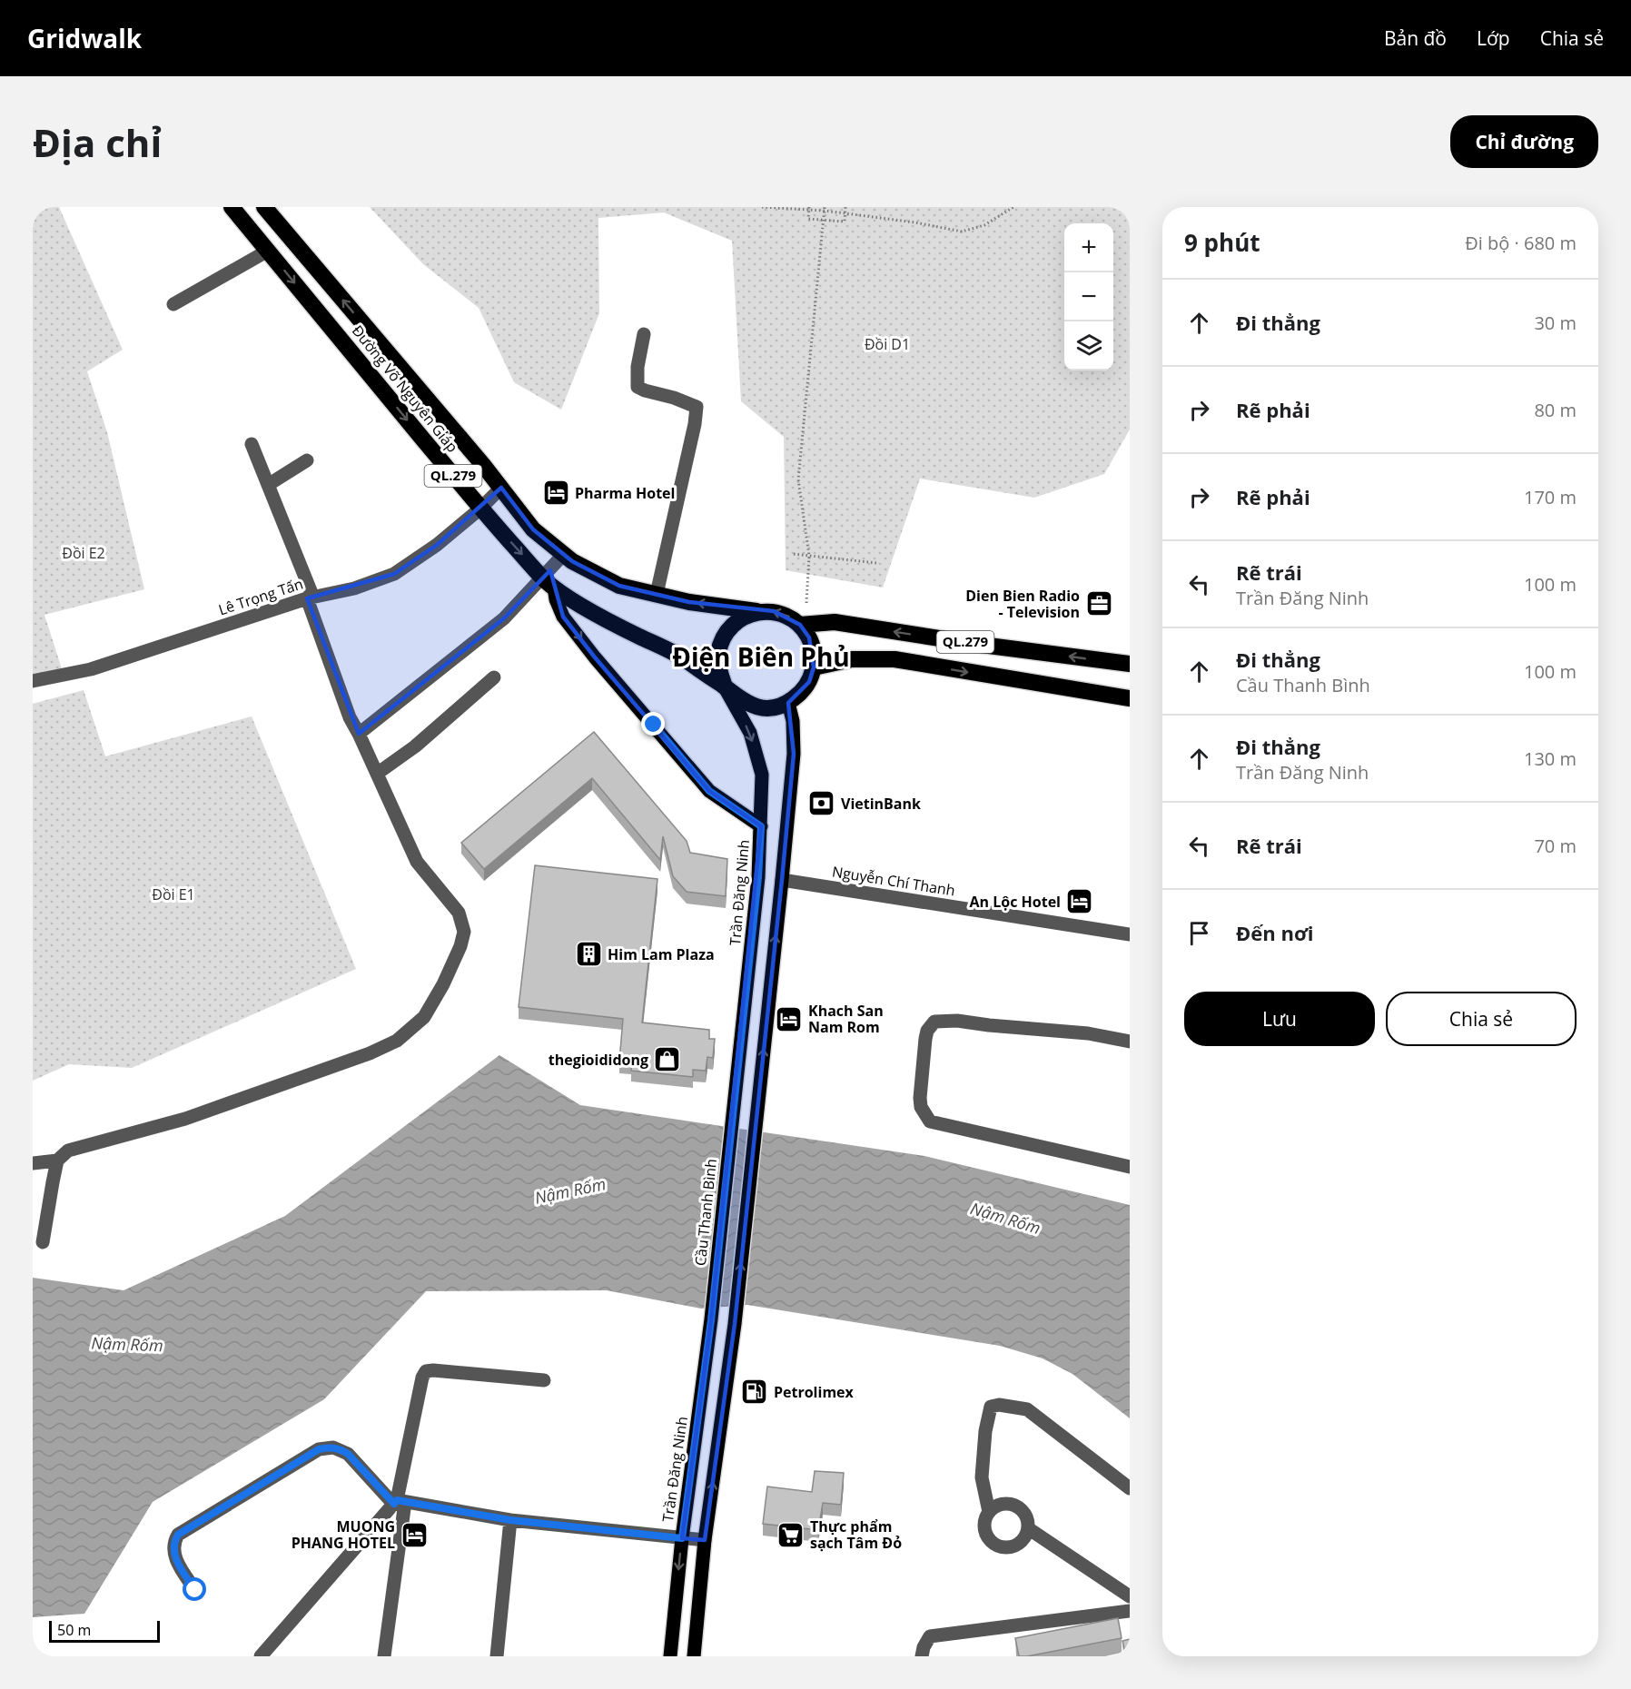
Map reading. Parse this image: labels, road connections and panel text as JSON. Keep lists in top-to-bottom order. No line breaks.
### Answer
{"streets":{"highway":["Đường Võ Nguyên Giáp","QL.279"],"main road":["Trần Đăng Ninh","Cầu Thanh Bình"],"street":["Lê Trọng Tấn","Nguyễn Chí Thanh"]},"crossings":[["Đường Võ Nguyên Giáp","QL.279"],["Đường Võ Nguyên Giáp","Lê Trọng Tấn"],["Đường Võ Nguyên Giáp","Trần Đăng Ninh"],["QL.279","Trần Đăng Ninh"],["Trần Đăng Ninh","Cầu Thanh Bình"]],"districts":["Điện Biên Phủ"],"water":["Nậm Rốm"],"parks":["Đồi D1","Đồi E2","Đồi E1"],"places":{"hotel":["Pharma Hotel","An Lộc Hotel","Khach San Nam Rom","MUONG PHANG HOTEL"],"office":["Dien Bien Radio - Television"],"bank":["VietinBank"],"building":["Him Lam Plaza"],"shop":["thegioididong"],"fuel station":["Petrolimex"],"supermarket":["Thực phẩm sạch Tâm Đỏ"]},"scale_bar":"50 m","page":{"header":"Gridwalk","nav":["Bản đồ","Lớp","Chia sẻ"],"buttons":["Chỉ đường",["Lưu","Chia sẻ"]],"title":"Địa chỉ","heading":["9 phút","Đi bộ · 680 m"],"map_buttons":["+","−"],"list":[["Đi thẳng","30 m"],["Rẽ phải","80 m"],["Rẽ phải","170 m"],["Rẽ trái","Trần Đăng Ninh","100 m"],["Đi thẳng","Cầu Thanh Bình","100 m"],["Đi thẳng","Trần Đăng Ninh","130 m"],["Rẽ trái","70 m"],"Đến nơi"],"scale":"50 m"}}
